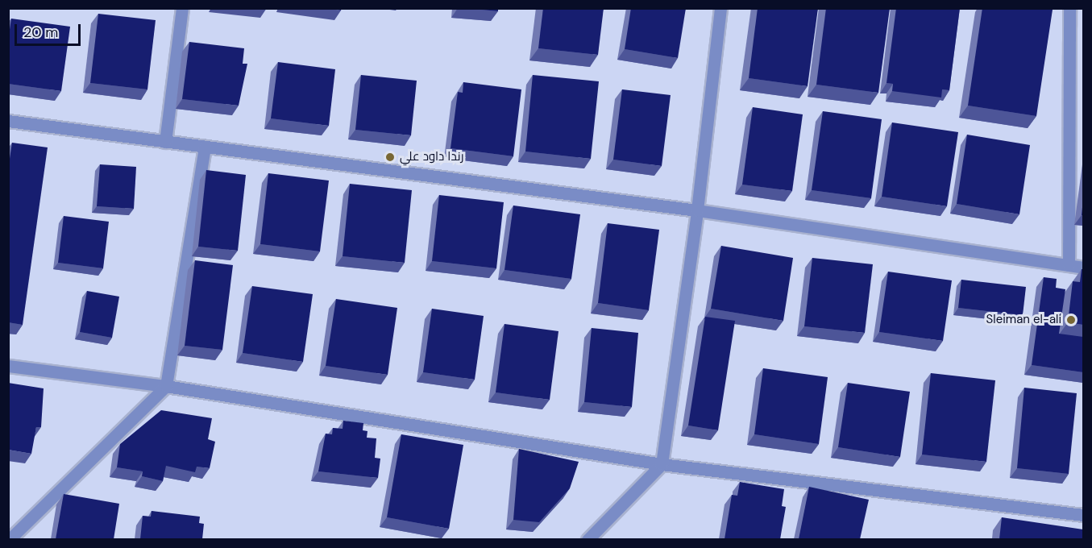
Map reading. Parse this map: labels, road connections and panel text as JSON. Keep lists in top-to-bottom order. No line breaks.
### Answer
{"places":["رندا داود علي","Sleiman el-ali"],"scale_bar":"20 m"}
